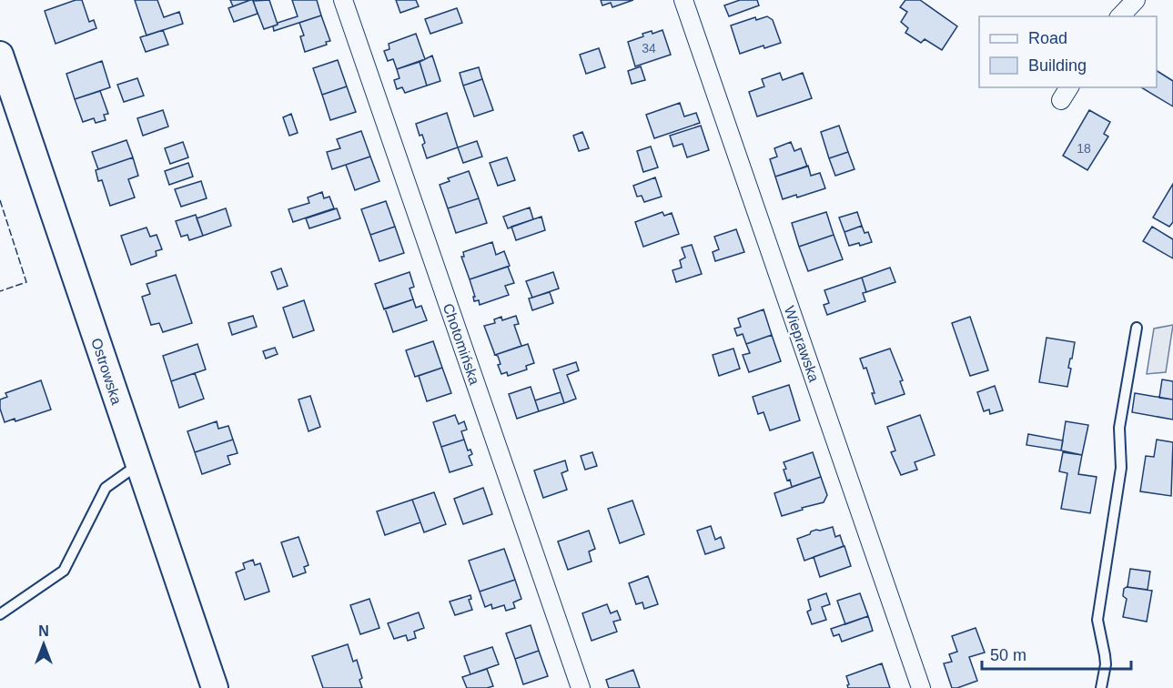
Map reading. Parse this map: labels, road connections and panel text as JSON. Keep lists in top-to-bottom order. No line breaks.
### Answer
{"streets":{"street":["Chotomińska","Wieprawska","Ostrowska"]},"house_numbers":["34","18"],"legend":["Road","Building"],"scale_bar":"50 m","north":"top"}
